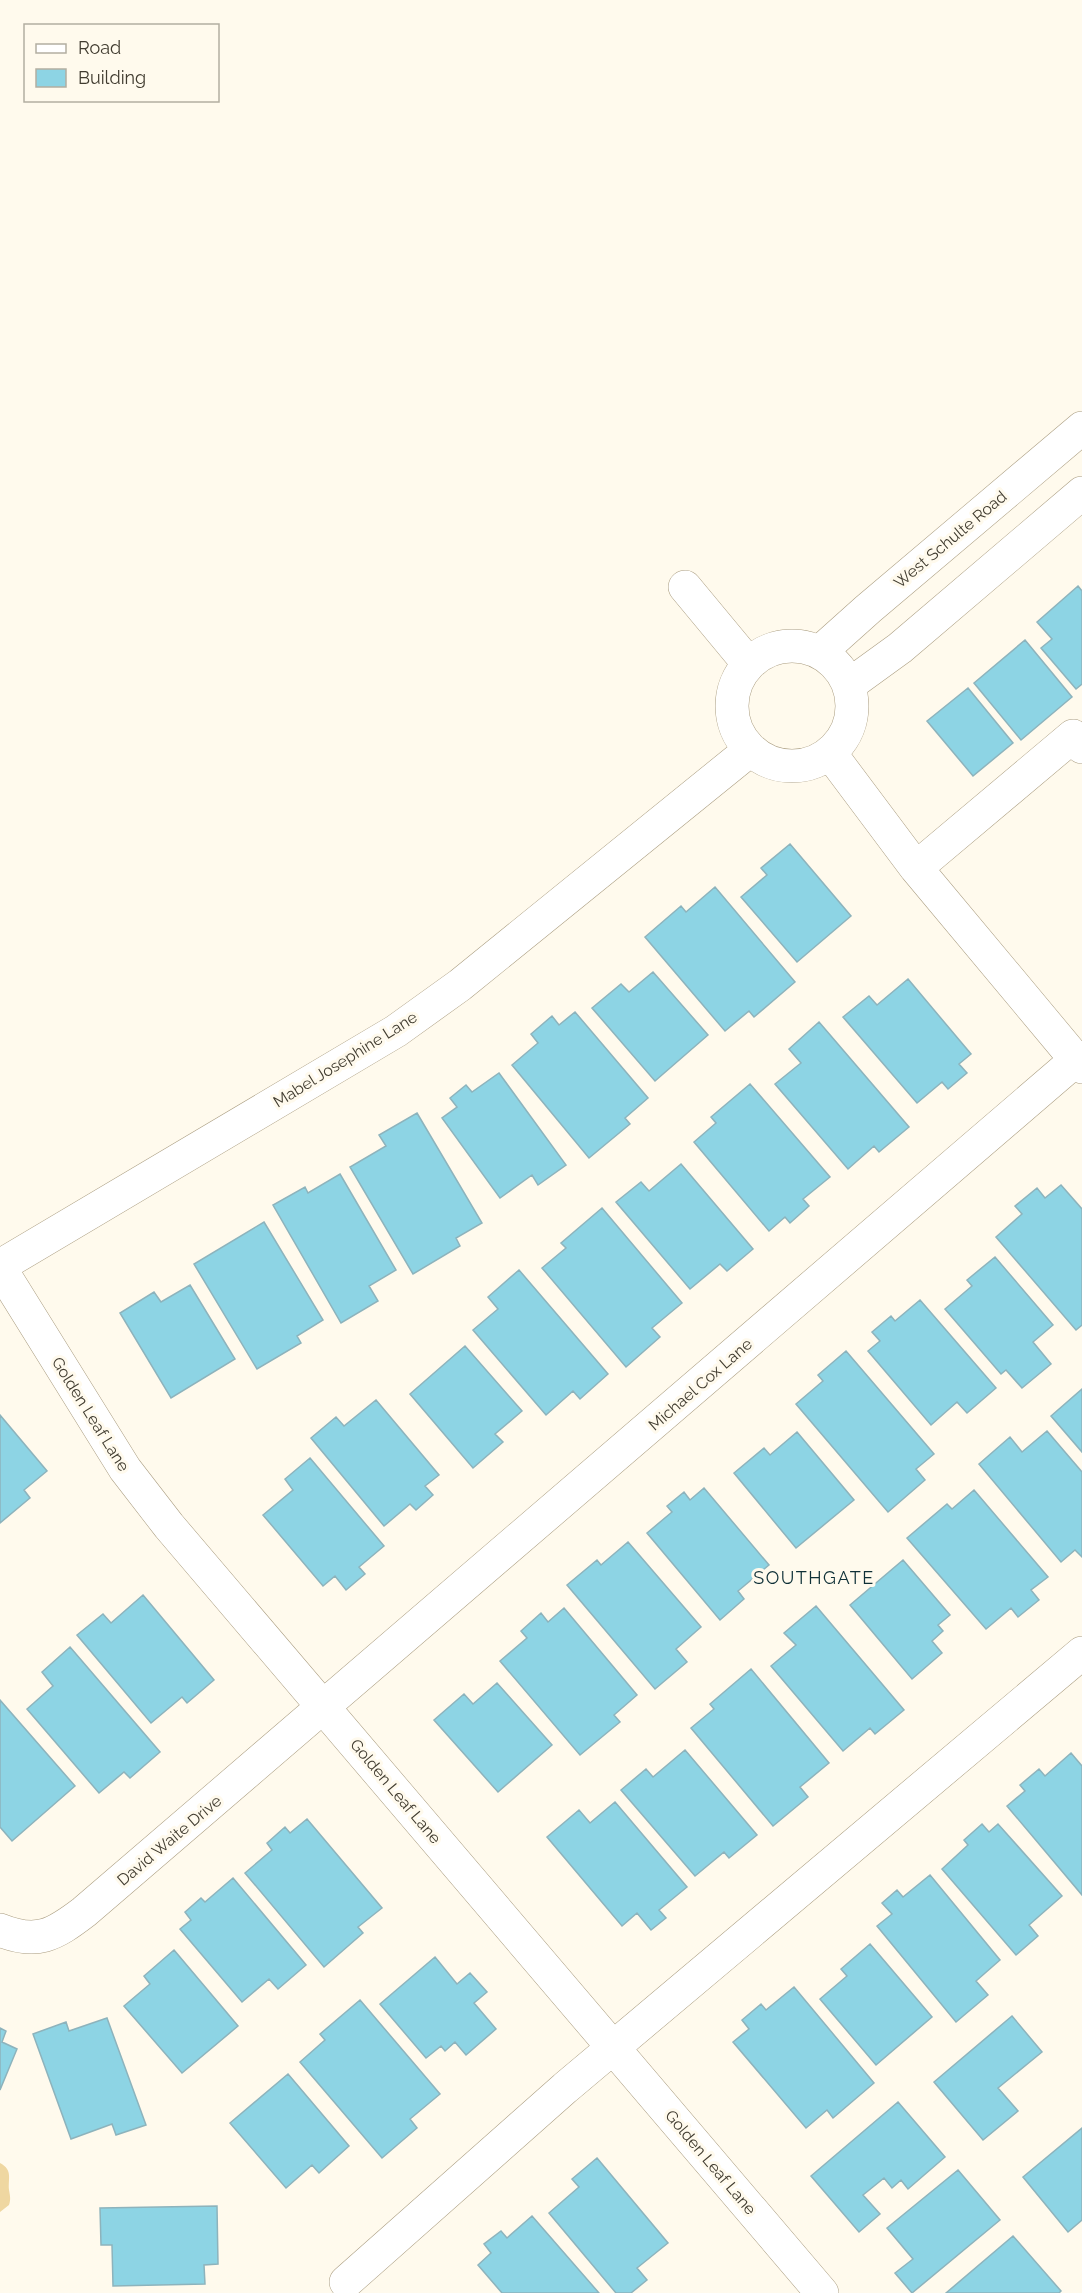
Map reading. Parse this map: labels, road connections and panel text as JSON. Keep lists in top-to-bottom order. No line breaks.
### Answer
{"streets":{"street":["West Schulte Road","Mabel Josephine Lane","Michael Cox Lane","Golden Leaf Lane","David Waite Drive"]},"crossings":[["West Schulte Road","Mabel Josephine Lane"],["Mabel Josephine Lane","Golden Leaf Lane"],["Michael Cox Lane","Golden Leaf Lane"],["Michael Cox Lane","David Waite Drive"],["Golden Leaf Lane","David Waite Drive"]],"districts":["SOUTHGATE"],"legend":["Road","Building"]}
